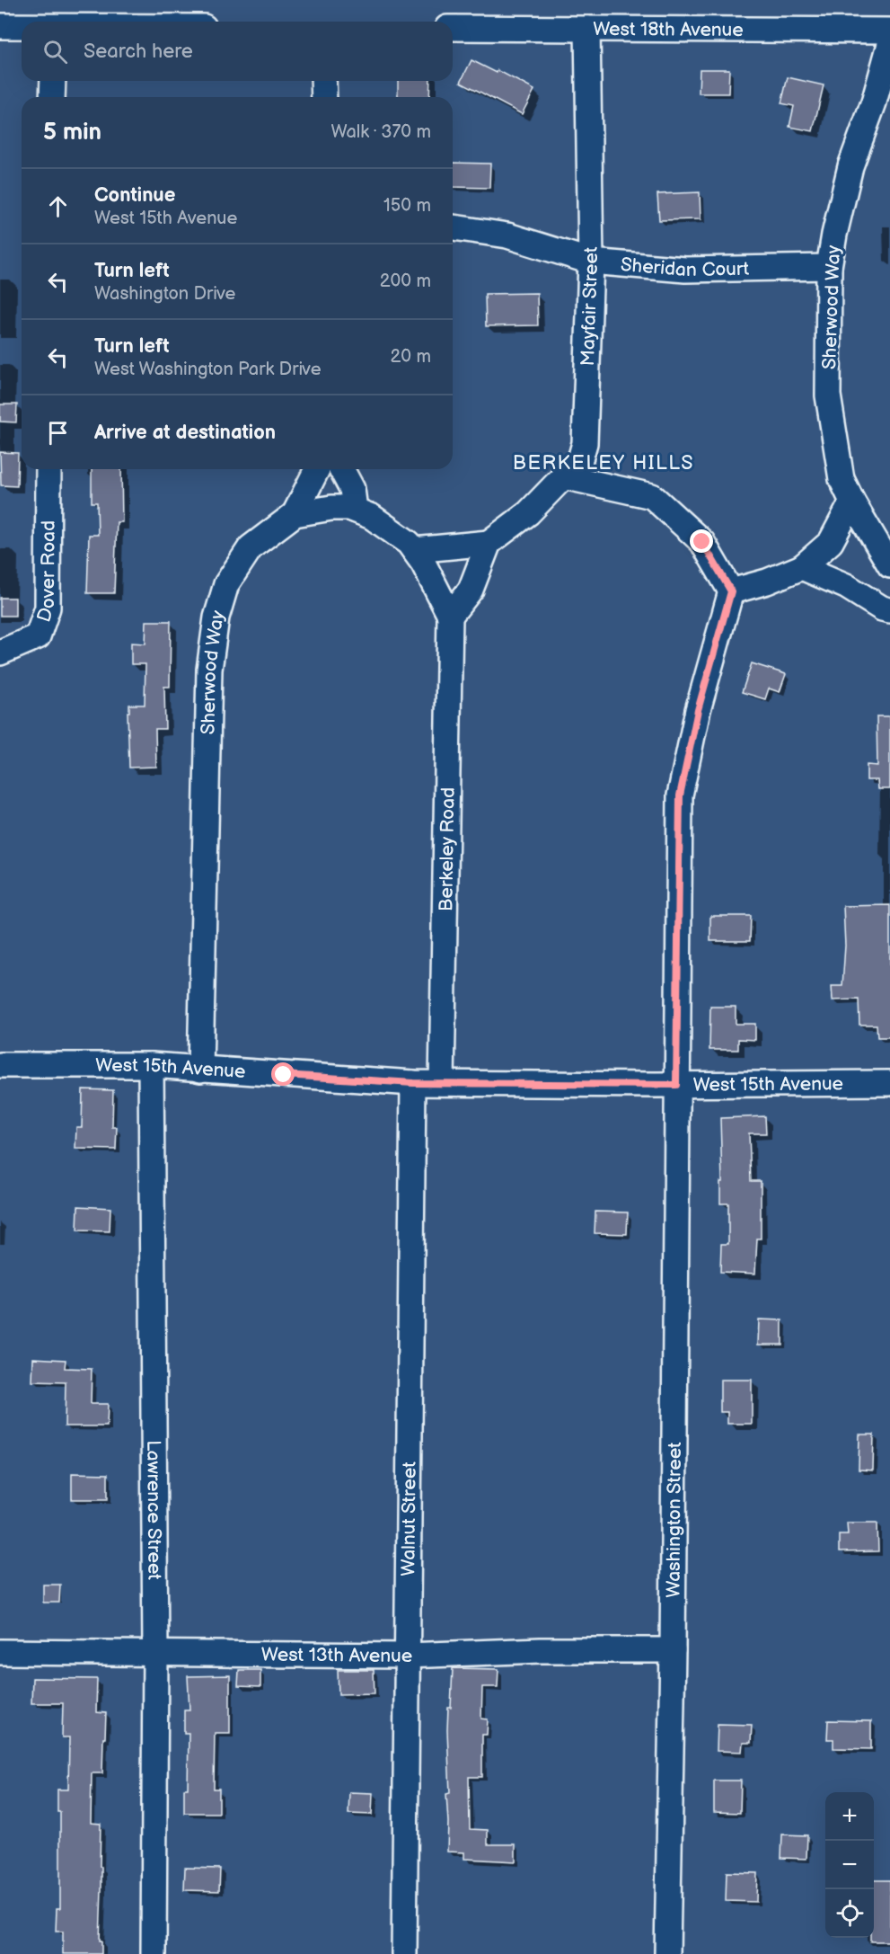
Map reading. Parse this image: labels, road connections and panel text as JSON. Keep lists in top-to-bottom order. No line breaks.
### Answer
{"streets":{"street":["West 18th Avenue","Sheridan Court","Mayfair Street","Sherwood Way","Dover Road","Berkeley Road","West 15th Avenue","Lawrence Street","Walnut Street","Washington Street","West 13th Avenue"]},"crossings":[["West 18th Avenue","Mayfair Street"],["Sheridan Court","Mayfair Street"],["Sheridan Court","Sherwood Way"],["Sherwood Way","Berkeley Road"],["Sherwood Way","West 15th Avenue"],["Berkeley Road","West 15th Avenue"],["West 15th Avenue","Lawrence Street"],["West 15th Avenue","Walnut Street"],["West 15th Avenue","Washington Street"],["Lawrence Street","West 13th Avenue"],["Walnut Street","West 13th Avenue"],["Washington Street","West 13th Avenue"]],"districts":["BERKELEY HILLS"],"page":{"search":"Search here","heading":["5 min","Walk · 370 m"],"list":[["Continue","West 15th Avenue","150 m"],["Turn left","Washington Drive","200 m"],["Turn left","West Washington Park Drive","20 m"],"Arrive at destination"],"map_buttons":["+","−"]}}
